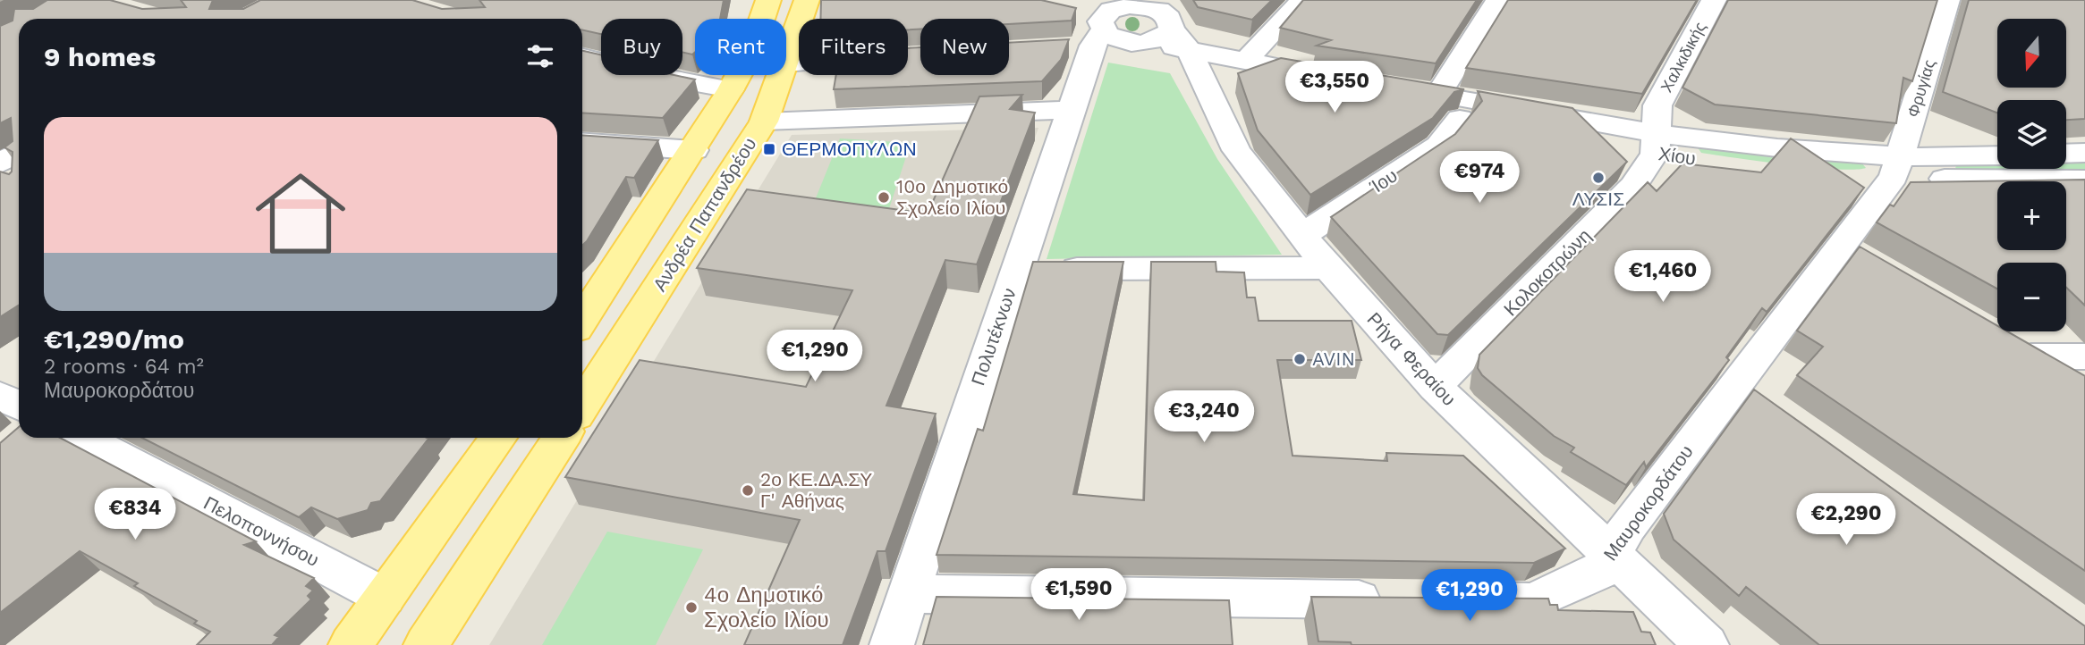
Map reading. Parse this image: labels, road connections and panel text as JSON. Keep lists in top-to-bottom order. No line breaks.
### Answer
{"streets":{"main road":["Ανδρέα Παπανδρέου"],"street":["Χαλκιδικής","Φρυγίας","Χίου","Ίου","Κολοκοτρώνη","Πολυτέκνων","Ρήγα Φεραίου","Μαυροκορδάτου","Πελοποννήσου"]},"crossings":[["Χαλκιδικής","Χίου"],["Χαλκιδικής","Κολοκοτρώνη"],["Φρυγίας","Χίου"],["Φρυγίας","Μαυροκορδάτου"],["Χίου","Ίου"],["Χίου","Κολοκοτρώνη"],["Χίου","Μαυροκορδάτου"],["Ίου","Ρήγα Φεραίου"],["Κολοκοτρώνη","Ρήγα Φεραίου"],["Ρήγα Φεραίου","Μαυροκορδάτου"]],"places":{"transit":["ΘΕΡΜΟΠΥΛΩΝ"],"other":["ΛΥΣΙΣ","10ο Δημοτικό Σχολείο Ιλίου","AVIN","2ο ΚΕ.ΔΑ.ΣΥ Γ' Αθήνας","4ο Δημοτικό Σχολείο Ιλίου"]},"north":"bottom","page":{"map_buttons":["+","−"],"chip":["Buy","Rent","Filters","New"],"heading":"9 homes","price":["€3,550","€974","€1,460","€1,290","€3,240","€834","€2,290","€1,590","€1,290"],"list":[{"name":"€1,290/mo","note":"2 rooms · 64 m² · Μαυροκορδάτου"}]}}
